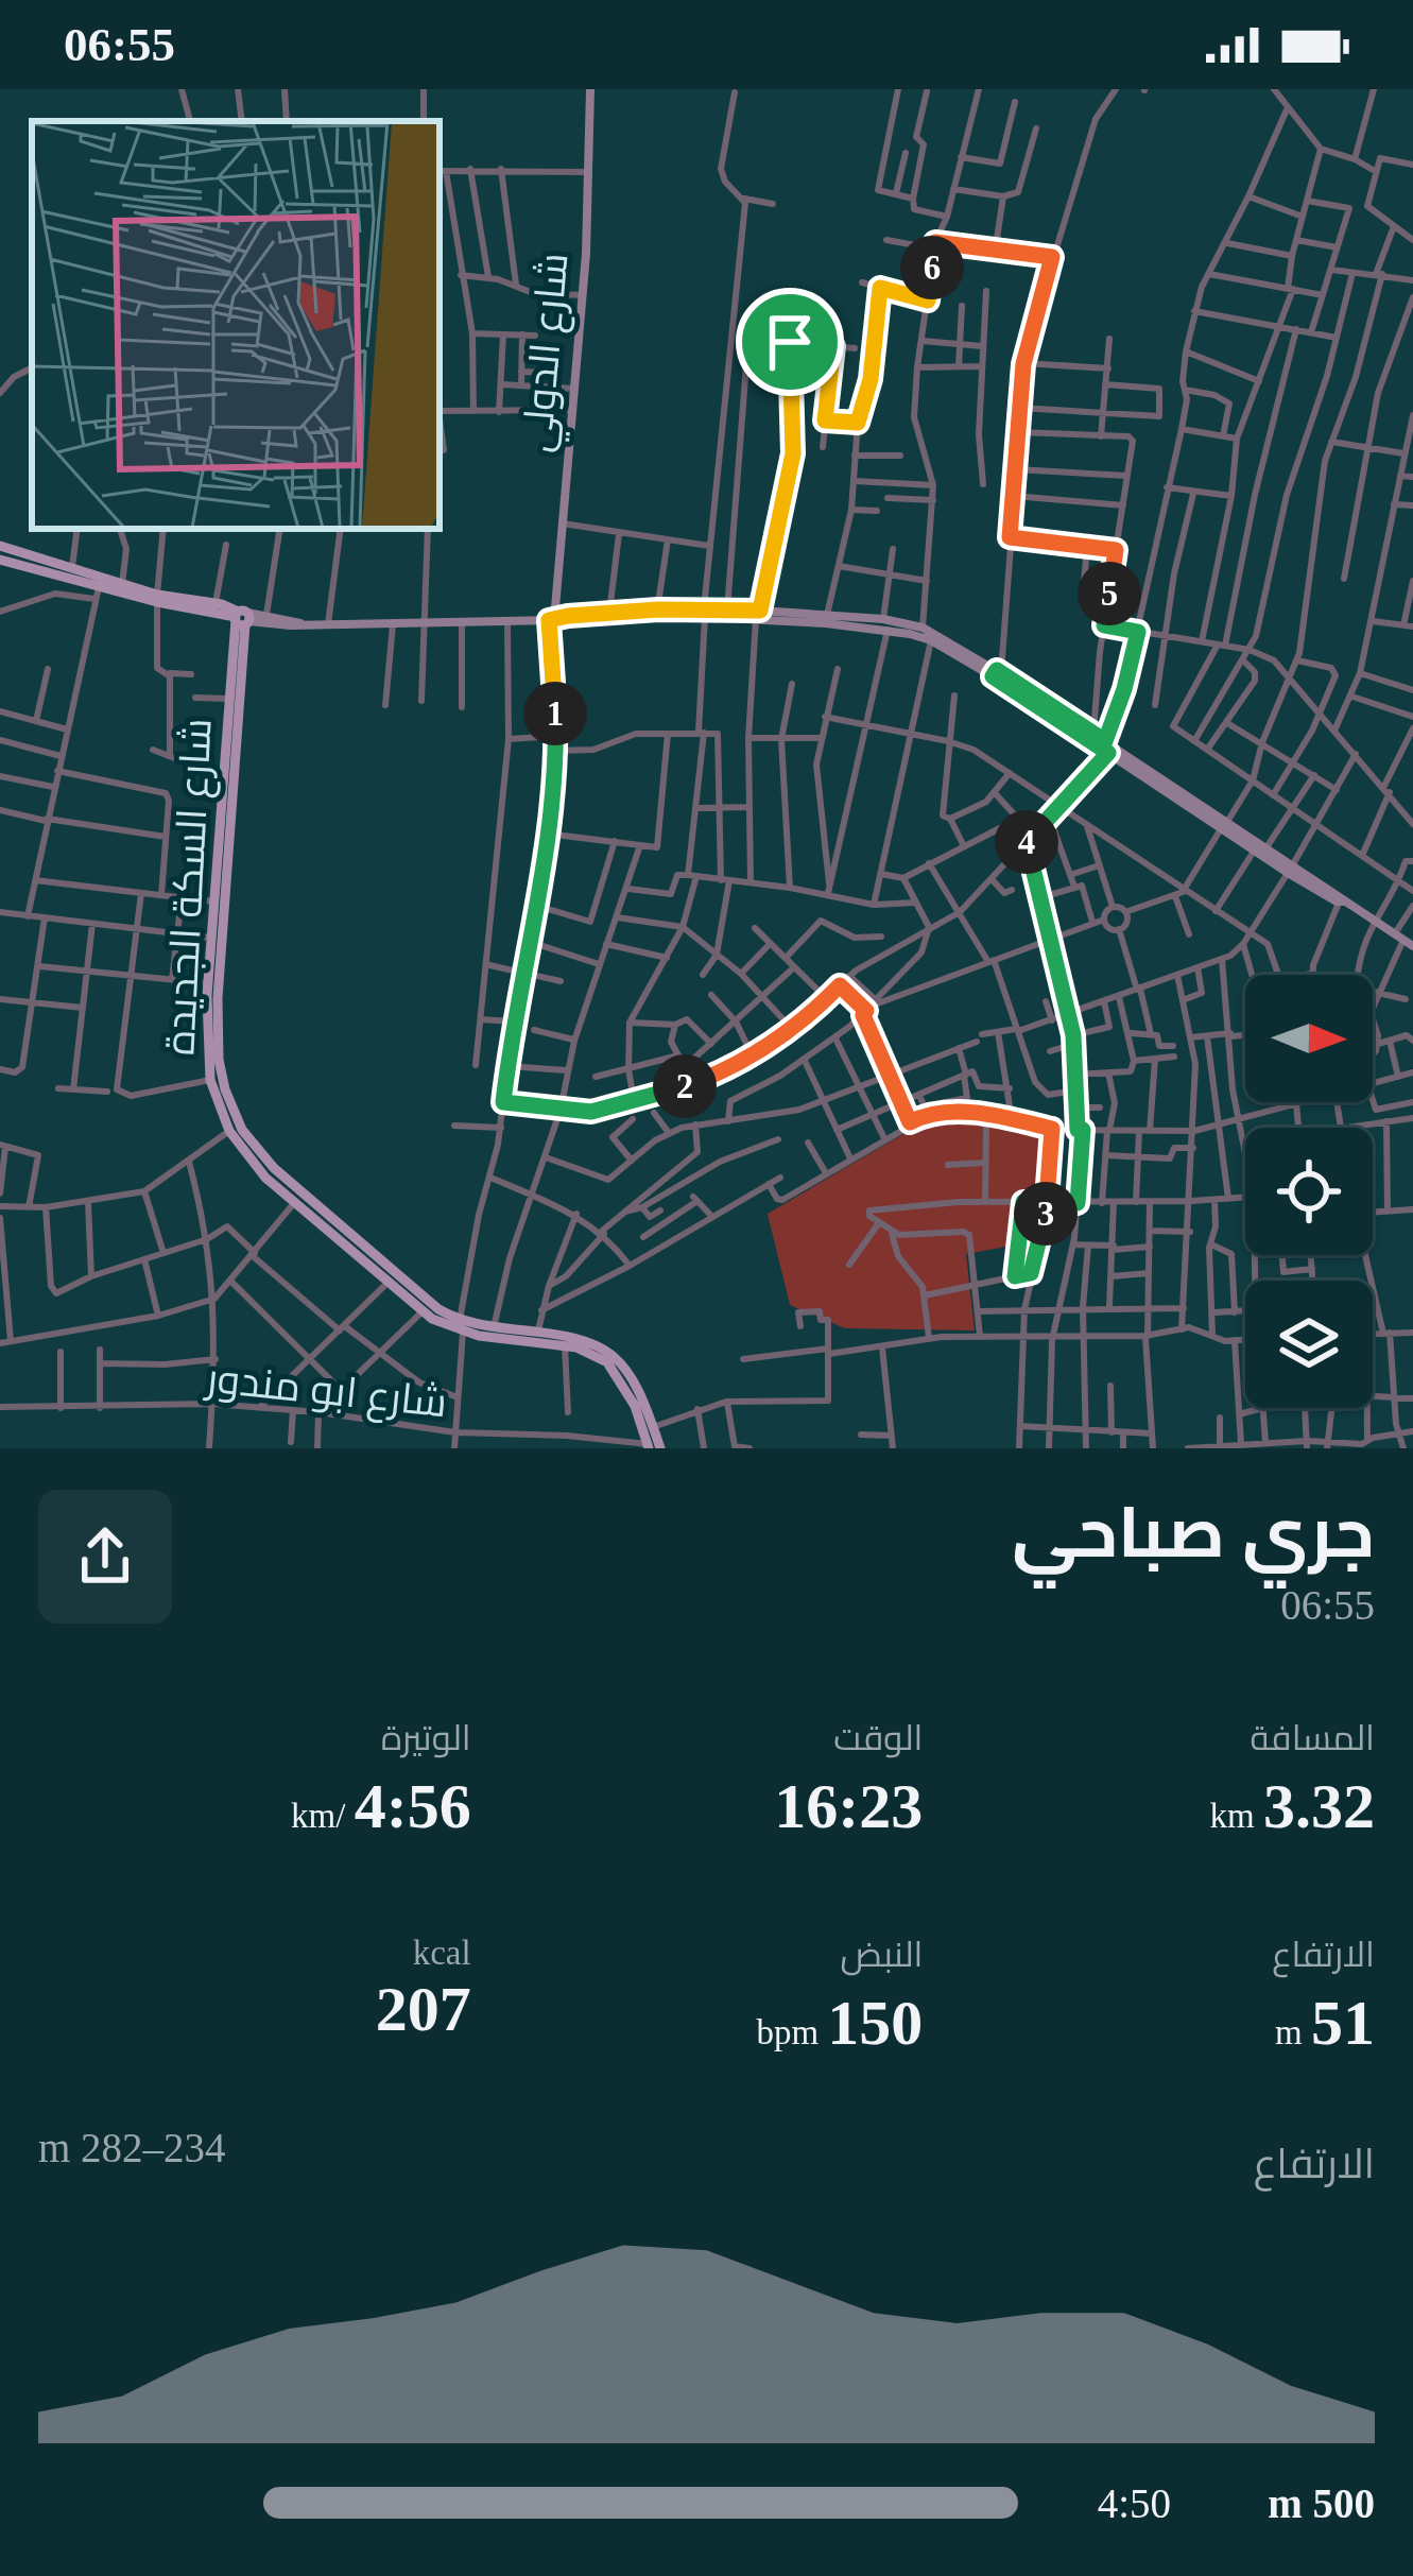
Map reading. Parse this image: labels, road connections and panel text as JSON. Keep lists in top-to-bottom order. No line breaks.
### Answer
{"streets":{"main road":["شارع السكة الجديدة"],"street":["شارع الدولي","شارع ابو مندور"]},"crossings":[["شارع السكة الجديدة","شارع ابو مندور"]],"north":"right","page":{"status":"06:55","pins":["6","5","1","4","2","3"],"heading":["جري صباحي","06:55"],"stats":[["المسافة","3.32 km"],["الوقت","16:23"],["الوتيرة","4:56 /km"],["الارتفاع","51 m"],["النبض","150 bpm"],["kcal","207"]],"chart":["الارتفاع","234–282 m"],"list":[{"name":"500 m","note":"4:50"}]}}
